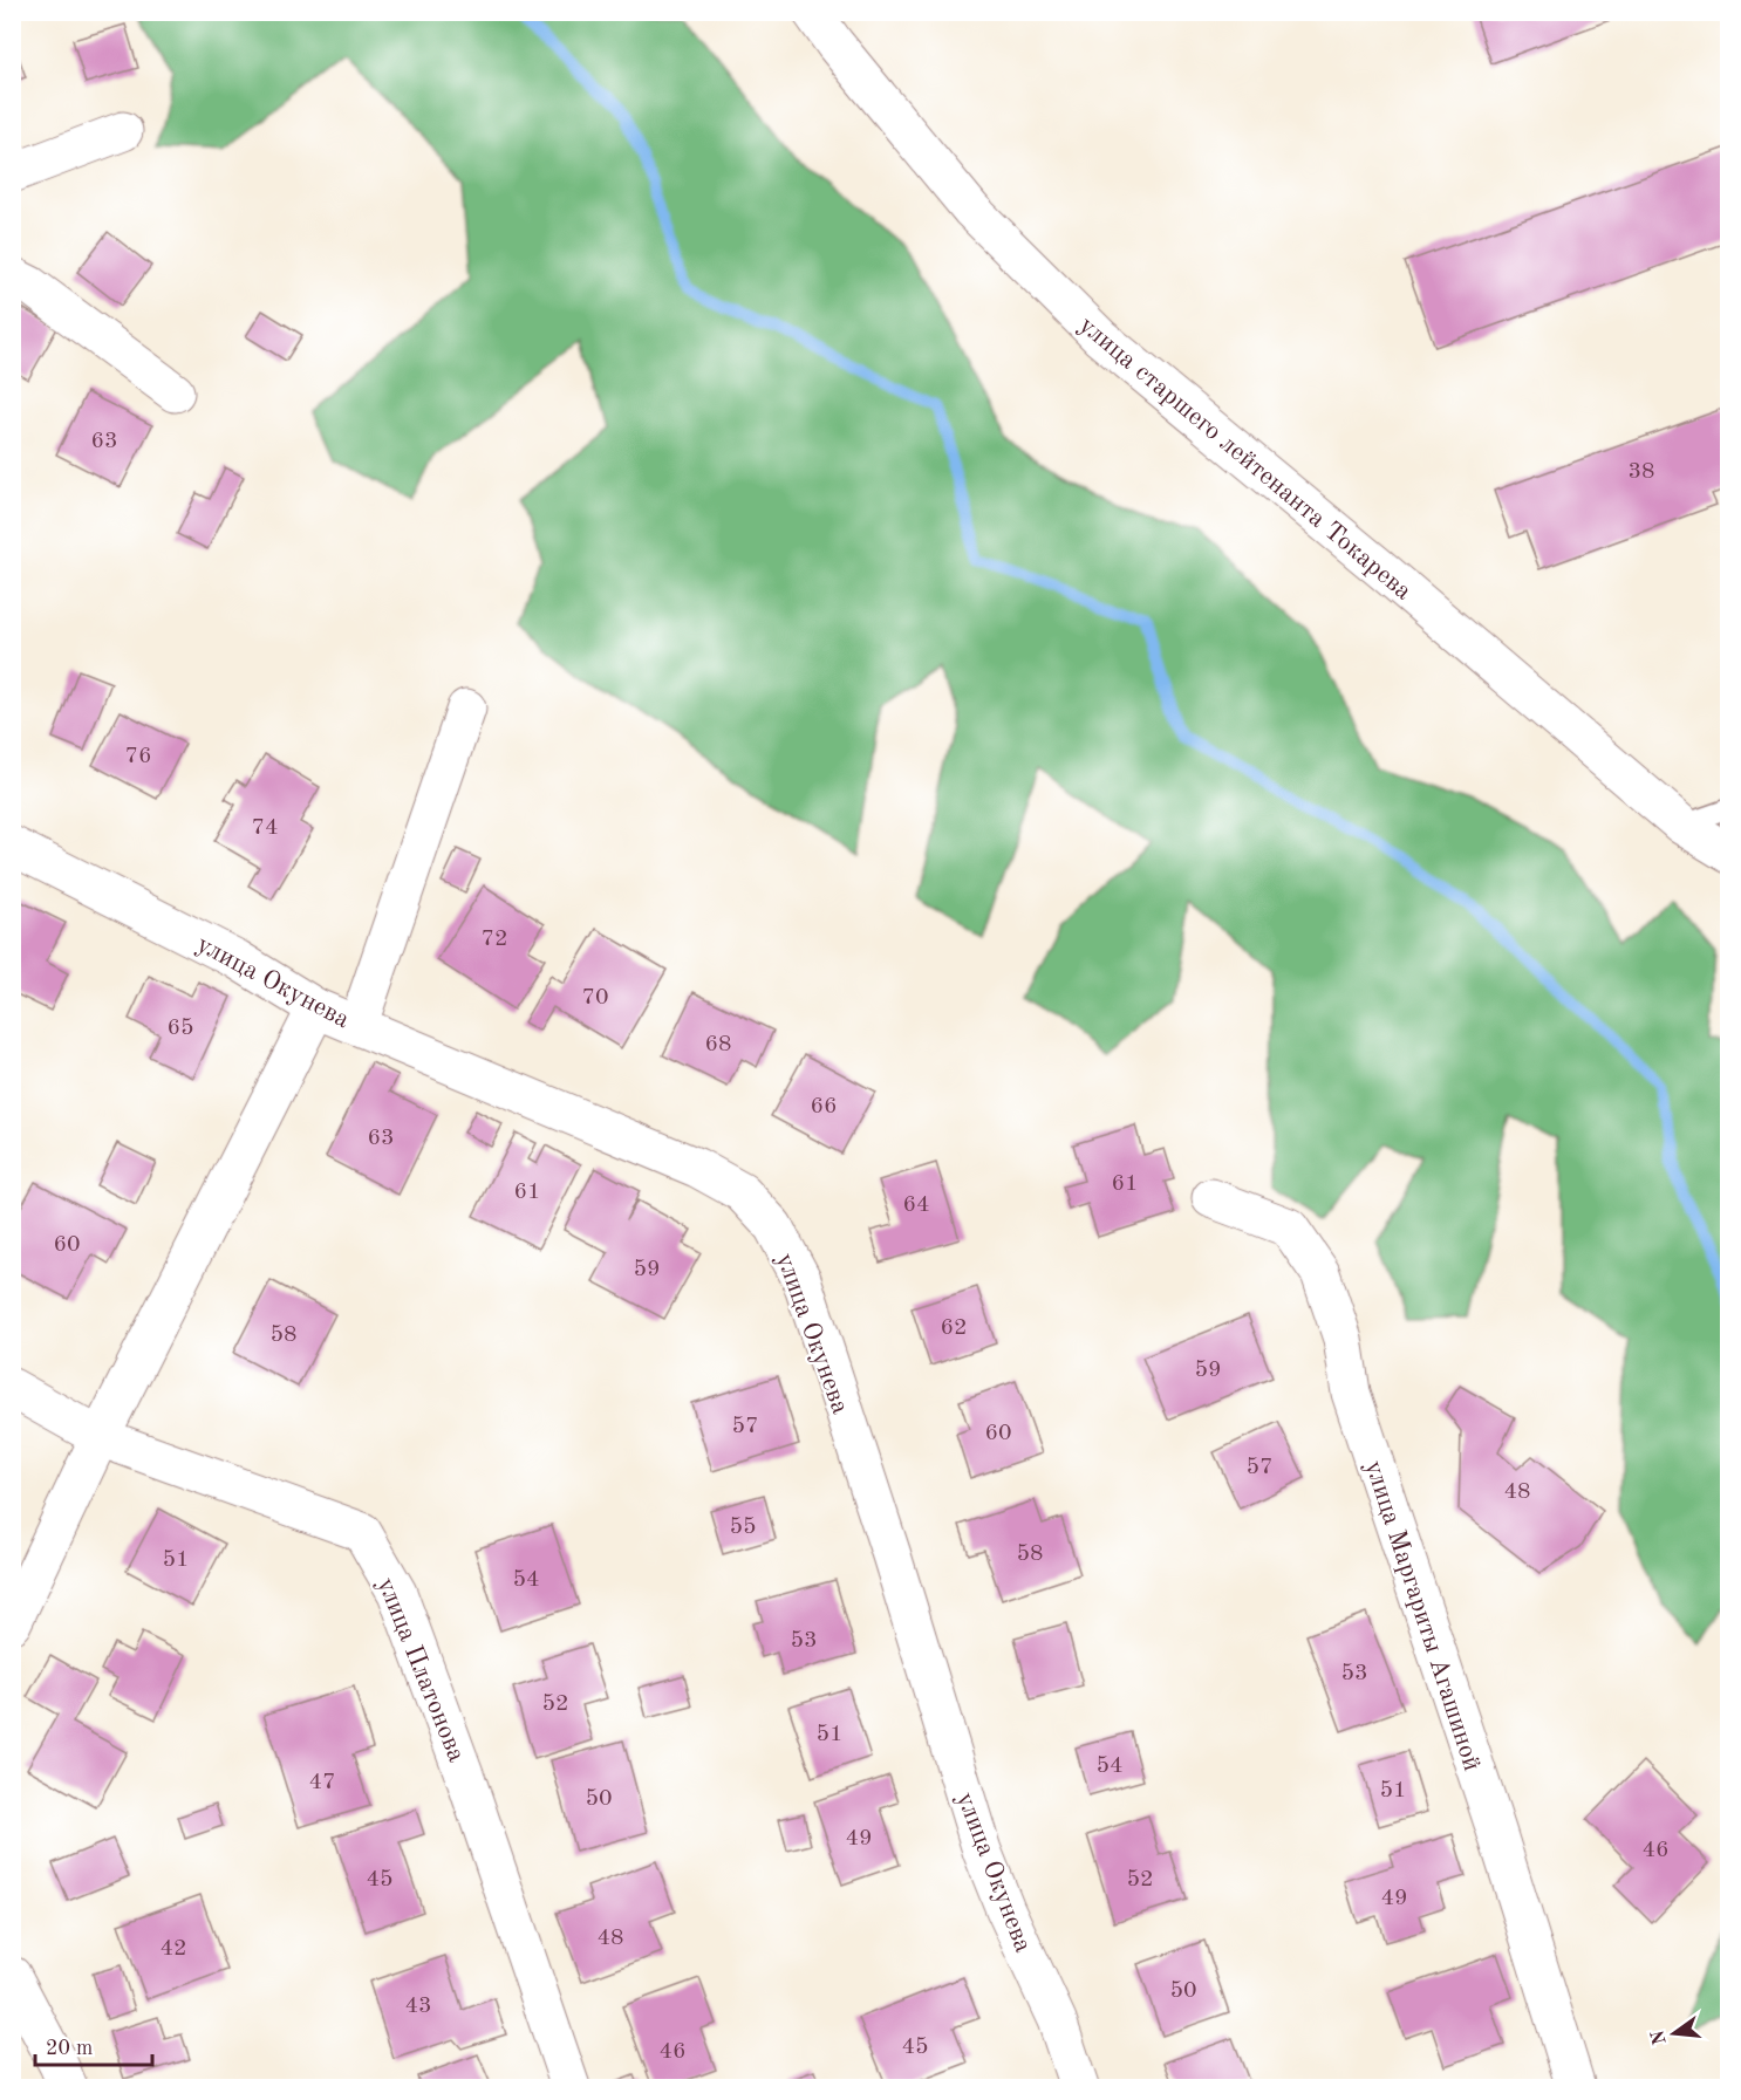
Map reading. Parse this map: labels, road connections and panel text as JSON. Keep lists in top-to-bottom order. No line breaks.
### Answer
{"streets":{"street":["улица старшего лейтенанта Токарева","улица Окунева","улица Маргариты Агашиной","улица Платонова"]},"house_numbers":["63","38","76","74","72","70","65","68","66","63","61","61","64","60","59","62","58","59","57","60","57","48","55","58","51","54","53","53","52","51","54","47","51","50","49","46","45","52","49","48","42","50","43","45","46"],"scale_bar":"20 m","north":"left"}
